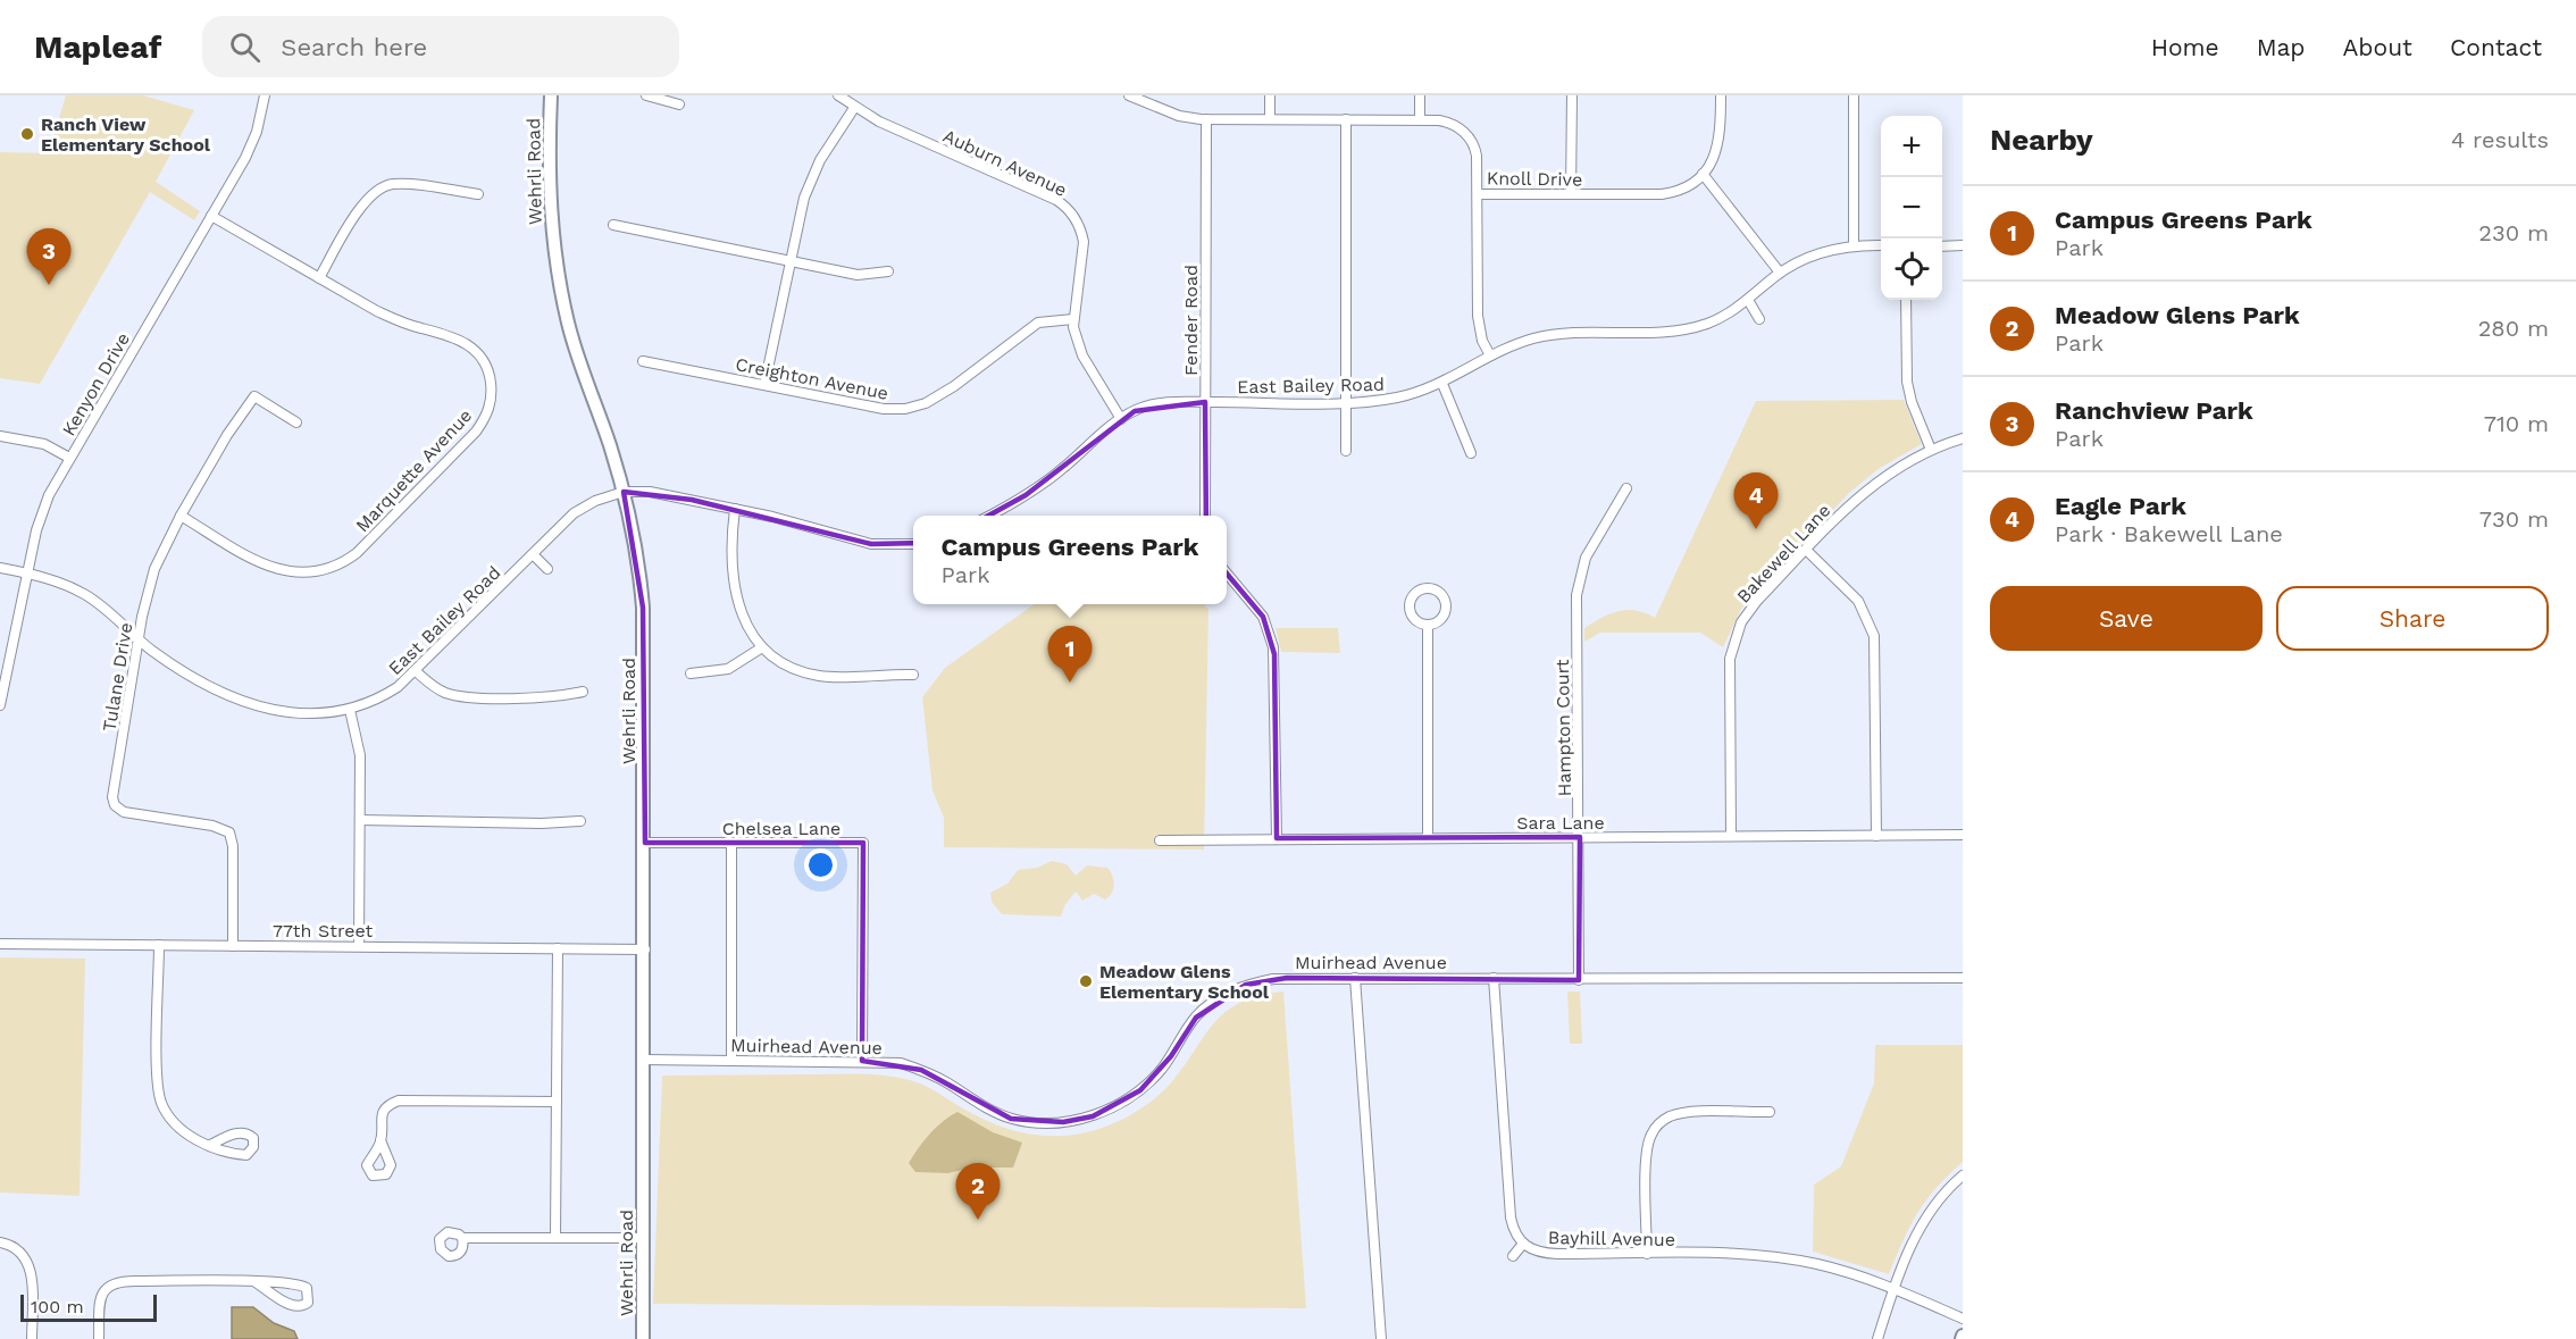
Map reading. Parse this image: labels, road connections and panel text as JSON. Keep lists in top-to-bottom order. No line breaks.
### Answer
{"streets":{"street":["Auburn Avenue","Wehrli Road","Knoll Drive","Fender Road","Creighton Avenue","Kenyon Drive","East Bailey Road","Marquette Avenue","Bakewell Lane","Tulane Drive","Hampton Court","Sara Lane","Chelsea Lane","77th Street","Muirhead Avenue","Bayhill Avenue"]},"crossings":[["Auburn Avenue","Creighton Avenue"],["Auburn Avenue","East Bailey Road"],["Wehrli Road","East Bailey Road"],["Wehrli Road","Chelsea Lane"],["Wehrli Road","77th Street"],["Wehrli Road","Muirhead Avenue"],["Knoll Drive","Fender Road"],["Fender Road","East Bailey Road"],["Kenyon Drive","East Bailey Road"],["Kenyon Drive","Marquette Avenue"],["East Bailey Road","Tulane Drive"],["Marquette Avenue","Tulane Drive"],["Bakewell Lane","Sara Lane"],["Tulane Drive","77th Street"],["Hampton Court","Sara Lane"],["Hampton Court","Muirhead Avenue"],["Chelsea Lane","Muirhead Avenue"],["Muirhead Avenue","Bayhill Avenue"]],"places":["Ranch View Elementary School","Meadow Glens Elementary School"],"scale_bar":"100 m","page":{"header":"Mapleaf","search":"Search here","nav":["Home","Map","About","Contact"],"heading":["Nearby","4 results"],"map_buttons":["+","−"],"list":[{"mark":"1","name":"Campus Greens Park","note":"Park","value":"230 m"},{"mark":"2","name":"Meadow Glens Park","note":"Park","value":"280 m"},{"mark":"3","name":"Ranchview Park","note":"Park","value":"710 m"},{"mark":"4","name":"Eagle Park","note":"Park · Bakewell Lane","value":"730 m"}],"pins":["3","4","1","2"],"popup":["Campus Greens Park","Park"],"buttons":["Save","Share"],"scale":"100 m"}}
